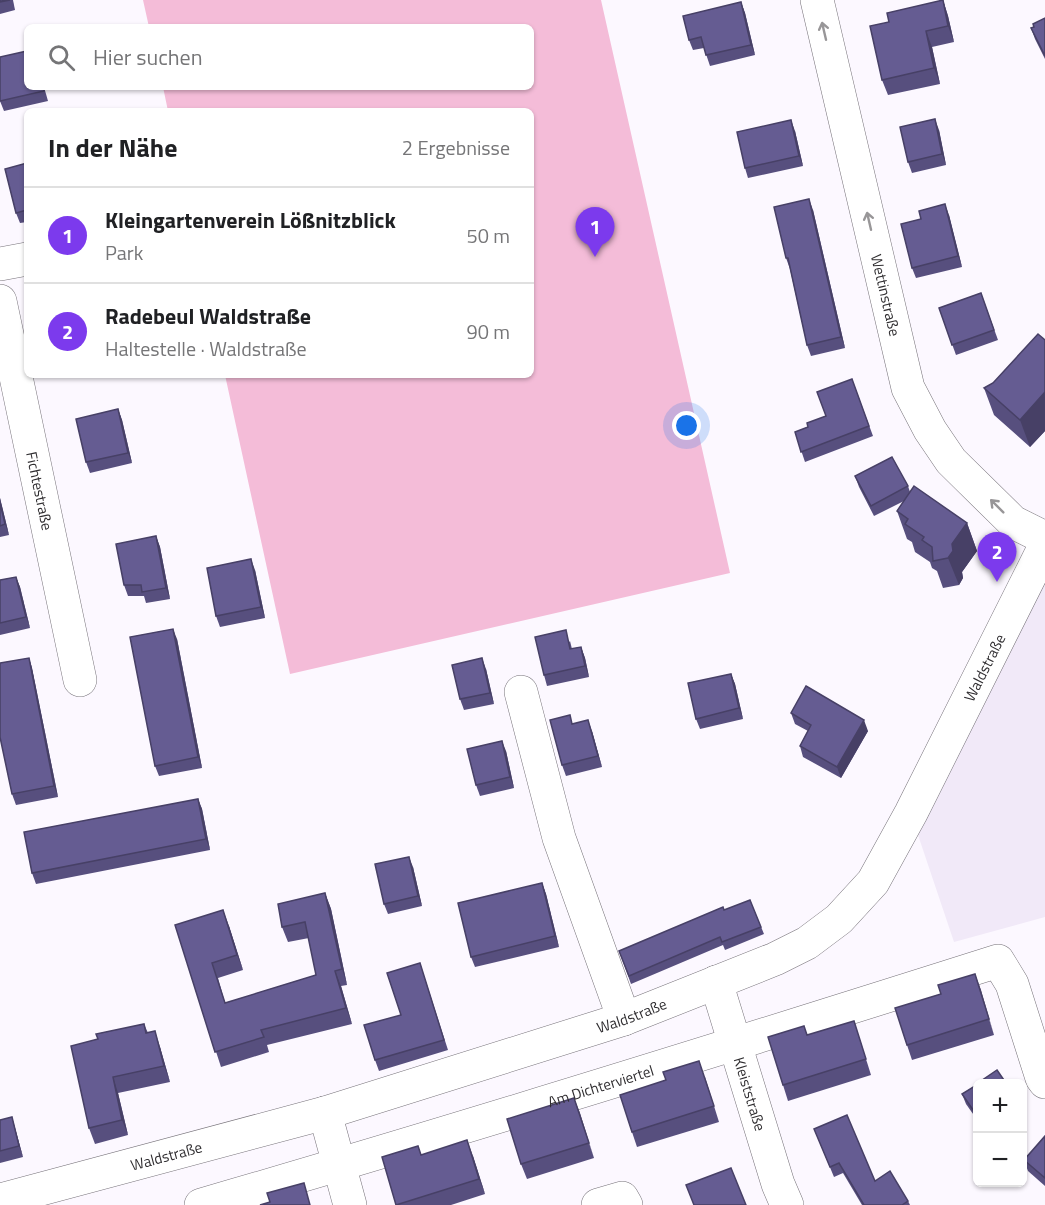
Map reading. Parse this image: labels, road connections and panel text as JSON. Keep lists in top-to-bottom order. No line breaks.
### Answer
{"streets":{"street":["Wettinstraße","Fichtestraße","Waldstraße","Am Dichterviertel","Kleiststraße"]},"crossings":[["Waldstraße","Kleiststraße"],["Am Dichterviertel","Kleiststraße"]],"one_way":["Wettinstraße"],"page":{"search":"Hier suchen","heading":["In der Nähe","2 Ergebnisse"],"list":[{"mark":"1","name":"Kleingartenverein Lößnitzblick","note":"Park","value":"50 m"},{"mark":"2","name":"Radebeul Waldstraße","note":"Haltestelle · Waldstraße","value":"90 m"}],"pins":["1","2"],"map_buttons":["+","−"]}}
